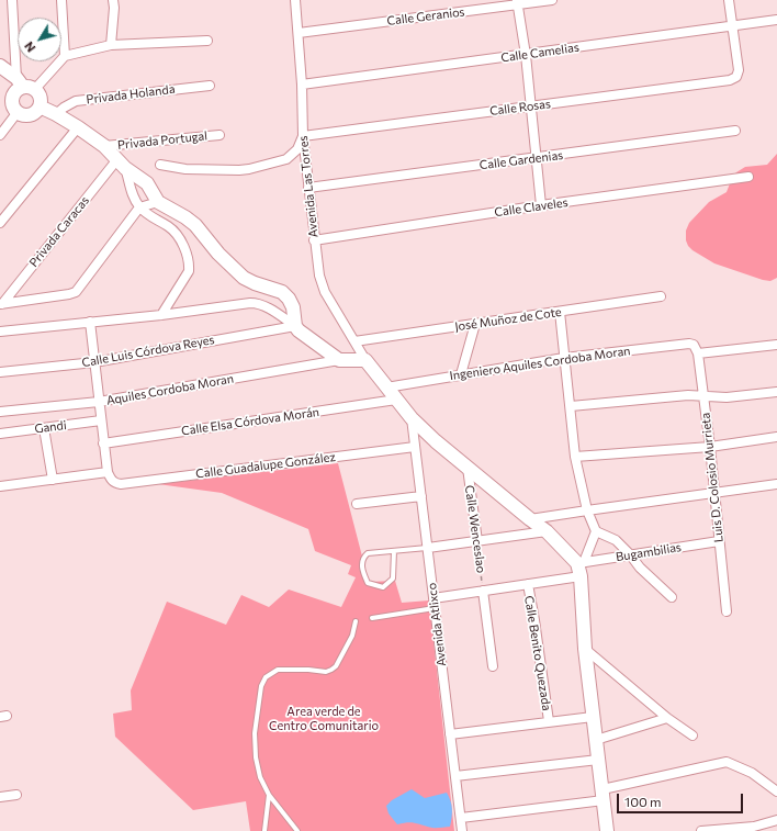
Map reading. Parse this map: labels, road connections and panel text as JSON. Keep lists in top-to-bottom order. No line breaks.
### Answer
{"streets":{"street":["Calle Geranios","Calle Camelias","Privada Holanda","Calle Rosas","Privada Portugal","Calle Gardenias","Avenida Las Torres","Calle Claveles","Privada Caracas","José Muñoz de Cote","Calle Luis Córdova Reyes","Ingeniero Aquiles Cordoba Moran","Aquiles Cordoba Moran","Calle Elsa Córdova Morán","Gandi","Calle Guadalupe González","Luis D. Colosio Murrieta","Calle Wenceslao","Bugambilias","Avenida Atlixco","Calle Benito Quezada"]},"crossings":[["Calle Geranios","Avenida Las Torres"],["Calle Camelias","Calle Rosas"],["Calle Camelias","Avenida Las Torres"],["Calle Rosas","Avenida Las Torres"],["Calle Gardenias","Avenida Las Torres"],["Avenida Las Torres","Calle Claveles"],["Avenida Las Torres","José Muñoz de Cote"],["Avenida Las Torres","Aquiles Cordoba Moran"],["Ingeniero Aquiles Cordoba Moran","Luis D. Colosio Murrieta"],["Calle Guadalupe González","Avenida Atlixco"],["Luis D. Colosio Murrieta","Bugambilias"]],"parks":["Area verde de Centro Comunitario"],"scale_bar":"100 m","north":"bottom left"}
